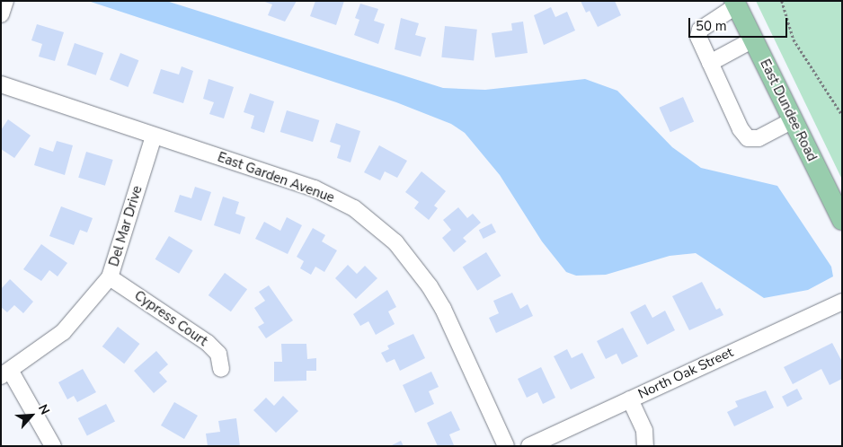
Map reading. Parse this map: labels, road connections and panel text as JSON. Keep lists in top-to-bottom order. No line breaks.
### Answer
{"streets":{"main road":["East Dundee Road"],"street":["East Garden Avenue","Del Mar Drive","Cypress Court","North Oak Street"]},"crossings":[["East Garden Avenue","Del Mar Drive"],["Del Mar Drive","Cypress Court"]],"scale_bar":"50 m","north":"top right"}
